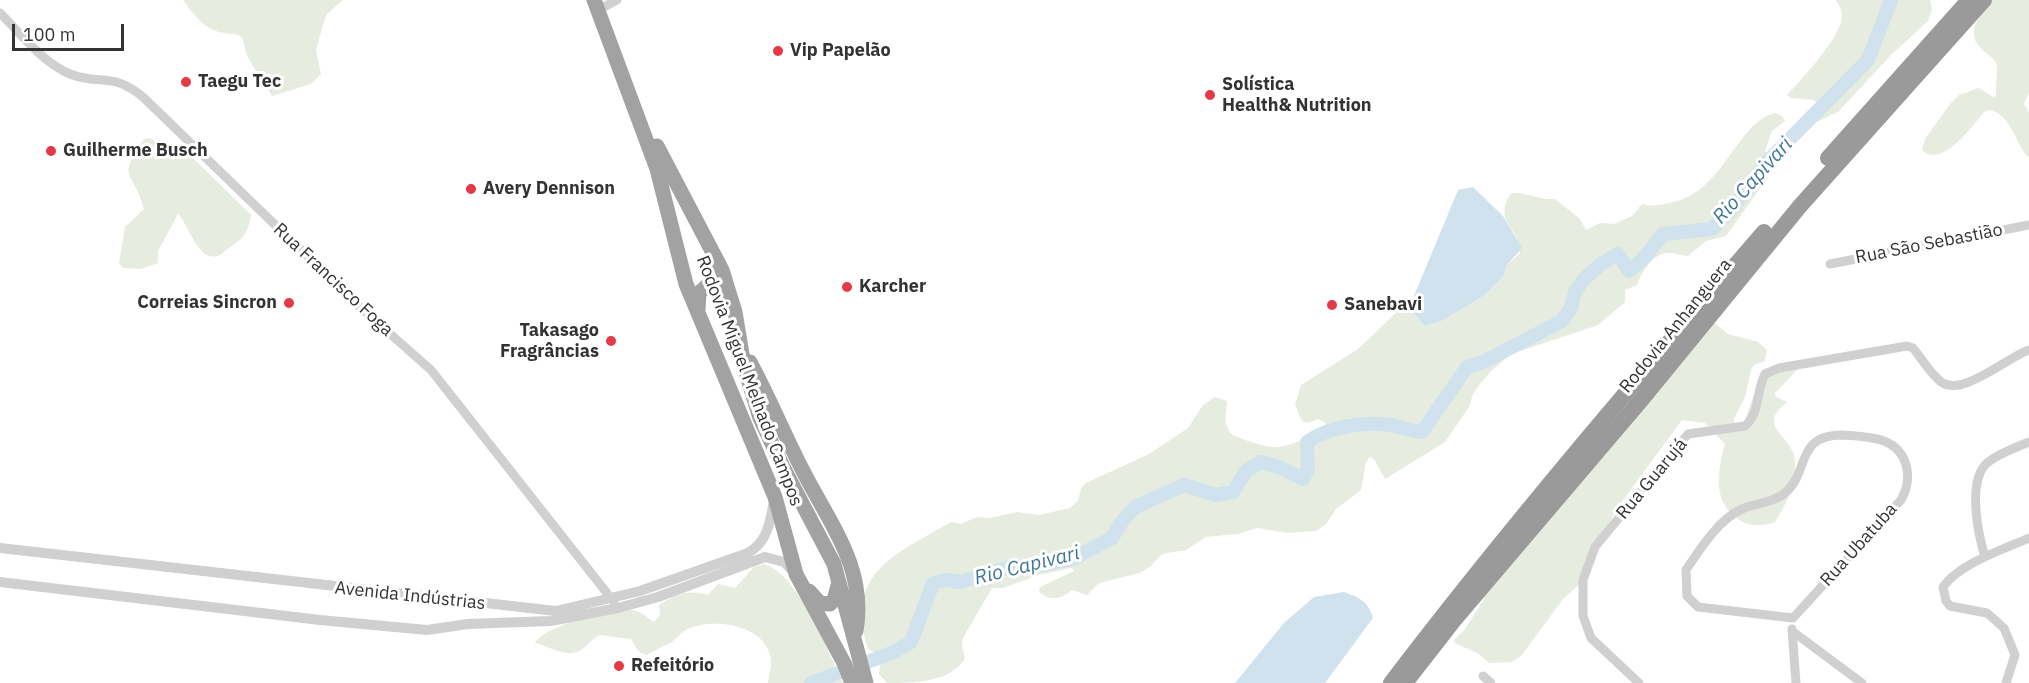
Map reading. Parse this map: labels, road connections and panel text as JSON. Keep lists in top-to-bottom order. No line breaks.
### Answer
{"streets":{"highway":["Rodovia Anhanguera","Rodovia Miguel Melhado Campos"],"street":["Rua São Sebastião","Rua Francisco Foga","Rua Guarujá","Rua Ubatuba","Avenida Indústrias"]},"crossings":[["Rua Francisco Foga","Avenida Indústrias"],["Rodovia Miguel Melhado Campos","Avenida Indústrias"]],"water":["Rio Capivari"],"places":["Vip Papelão","Taegu Tec","Solística Health& Nutrition","Guilherme Busch","Avery Dennison","Karcher","Correias Sincron","Sanebavi","Takasago Fragrâncias","Refeitório"],"scale_bar":"100 m"}
